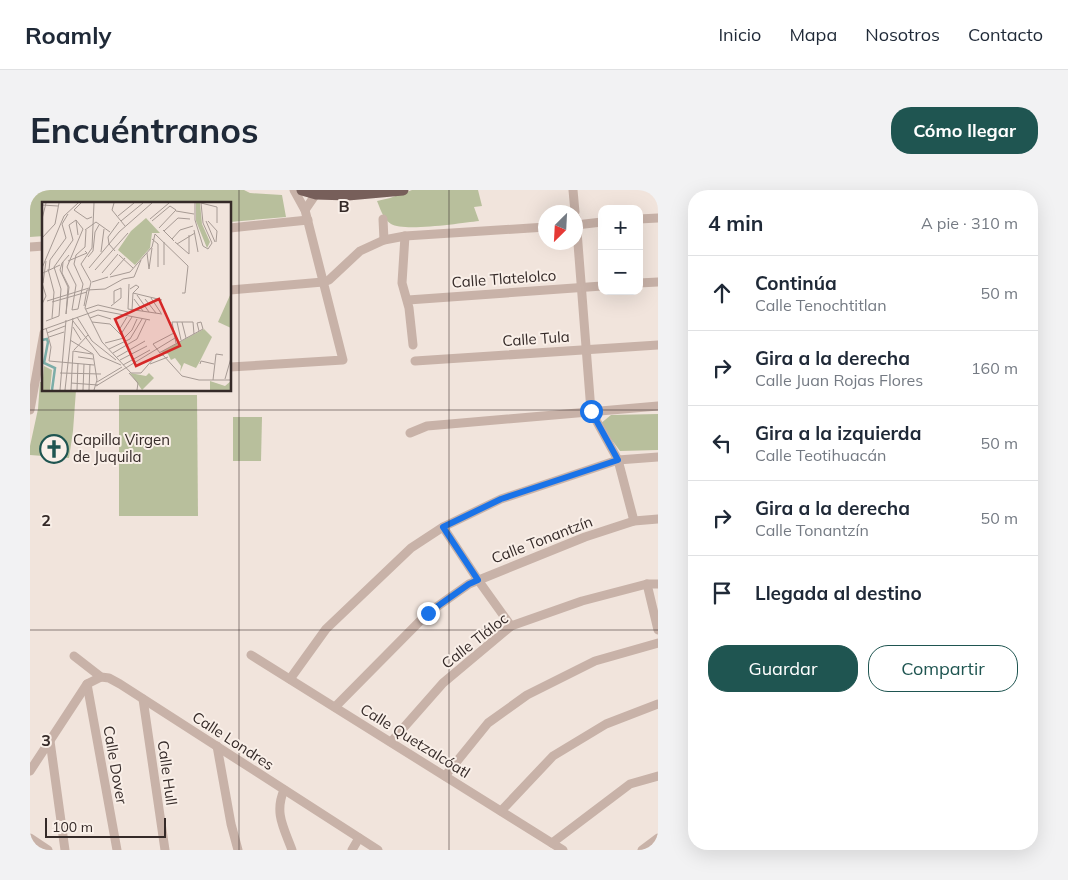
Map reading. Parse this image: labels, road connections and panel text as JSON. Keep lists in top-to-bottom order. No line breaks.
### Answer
{"streets":{"street":["Calle Tlatelolco","Calle Tula","Calle Tonantzín","Calle Tláloc","Calle Londres","Calle Quetzalcóatl","Calle Dover","Calle Hull"]},"crossings":[["Calle Tonantzín","Calle Quetzalcóatl"],["Calle Tláloc","Calle Quetzalcóatl"],["Calle Londres","Calle Hull"]],"places":{"church":["Capilla Virgen de Juquila"]},"scale_bar":"100 m","north":"bottom left","page":{"header":"Roamly","nav":["Inicio","Mapa","Nosotros","Contacto"],"buttons":["Cómo llegar",["Guardar","Compartir"]],"title":"Encuéntranos","heading":["4 min","A pie · 310 m"],"map_buttons":["+","−"],"list":[["Continúa","Calle Tenochtitlan","50 m"],["Gira a la derecha","Calle Juan Rojas Flores","160 m"],["Gira a la izquierda","Calle Teotihuacán","50 m"],["Gira a la derecha","Calle Tonantzín","50 m"],"Llegada al destino"],"scale":"100 m"},"grid":{"columns":["B"],"rows":["2","3"]}}
